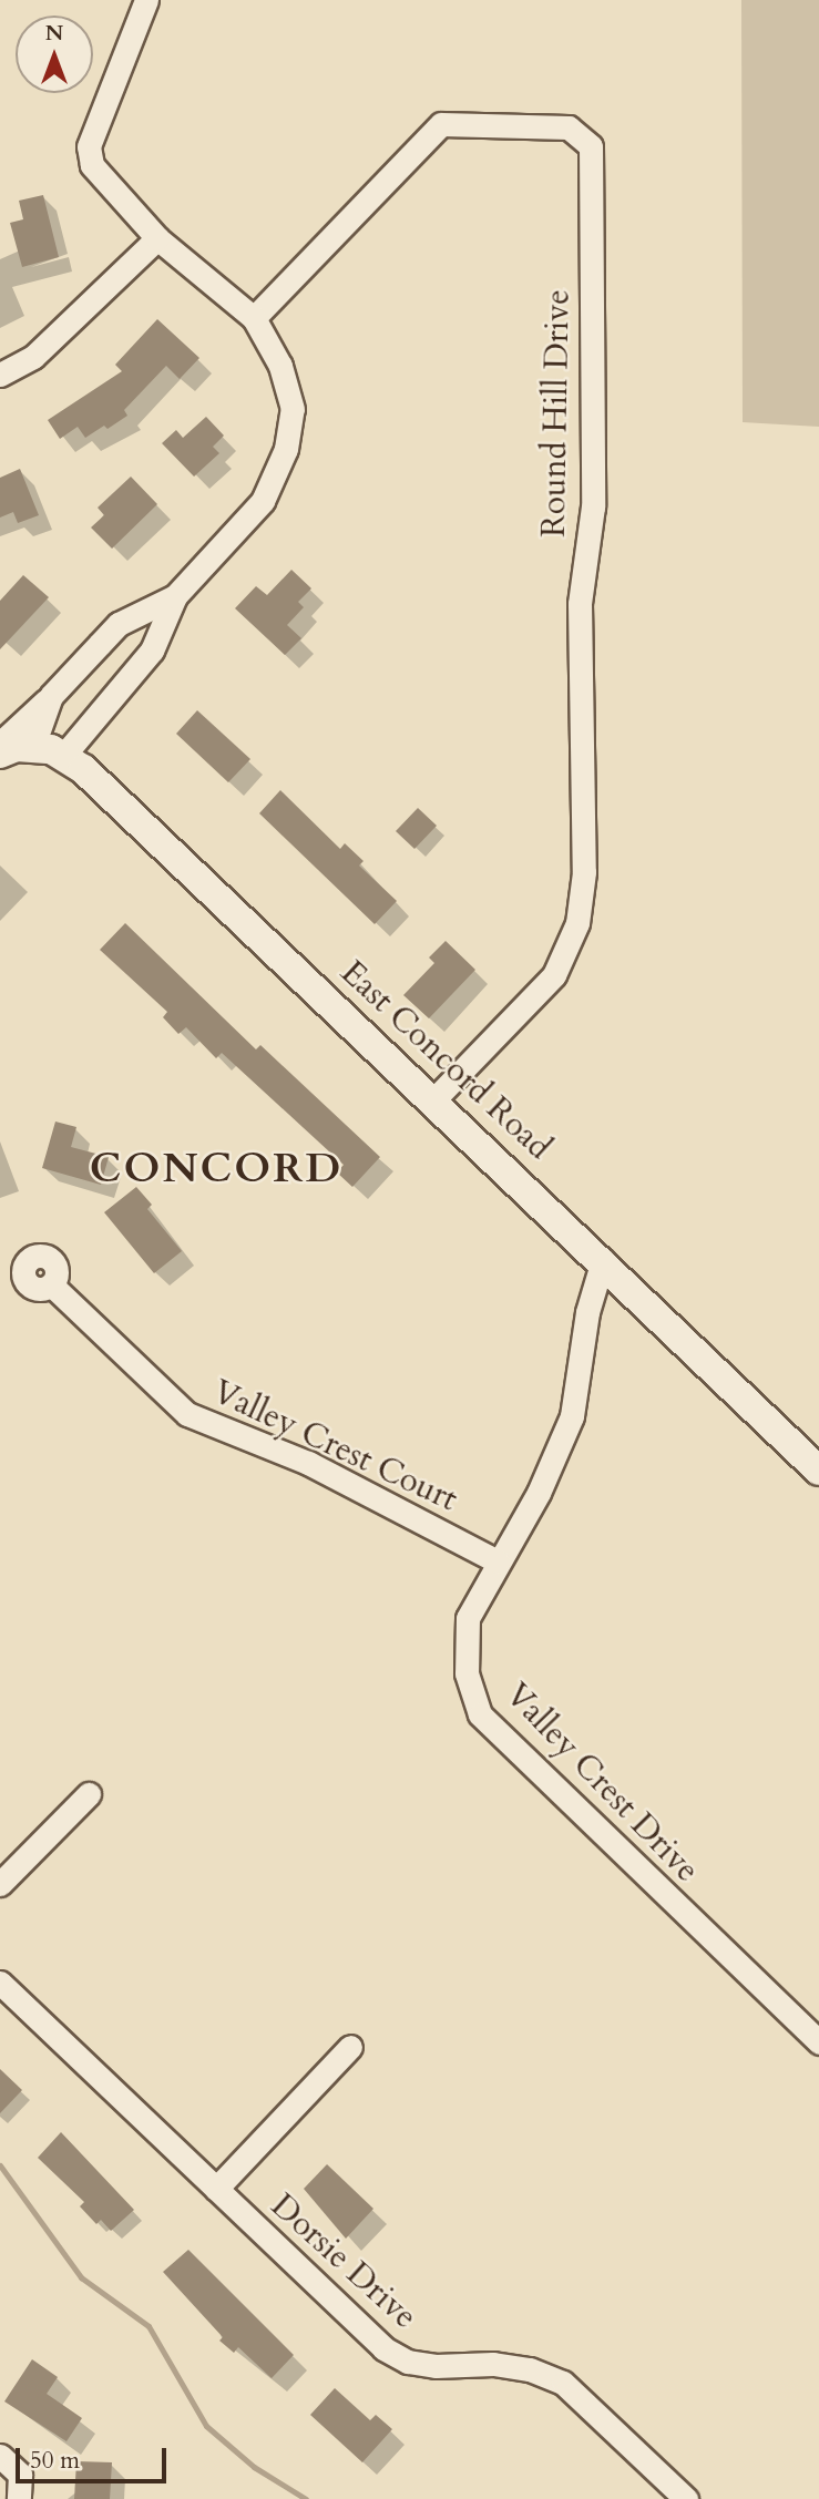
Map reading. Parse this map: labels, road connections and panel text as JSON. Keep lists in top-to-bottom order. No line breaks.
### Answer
{"streets":{"street":["Round Hill Drive","East Concord Road","Valley Crest Court","Valley Crest Drive","Dorsie Drive"]},"crossings":[["Round Hill Drive","East Concord Road"],["East Concord Road","Valley Crest Drive"],["Valley Crest Court","Valley Crest Drive"]],"districts":["CONCORD"],"scale_bar":"50 m","north":"top"}
